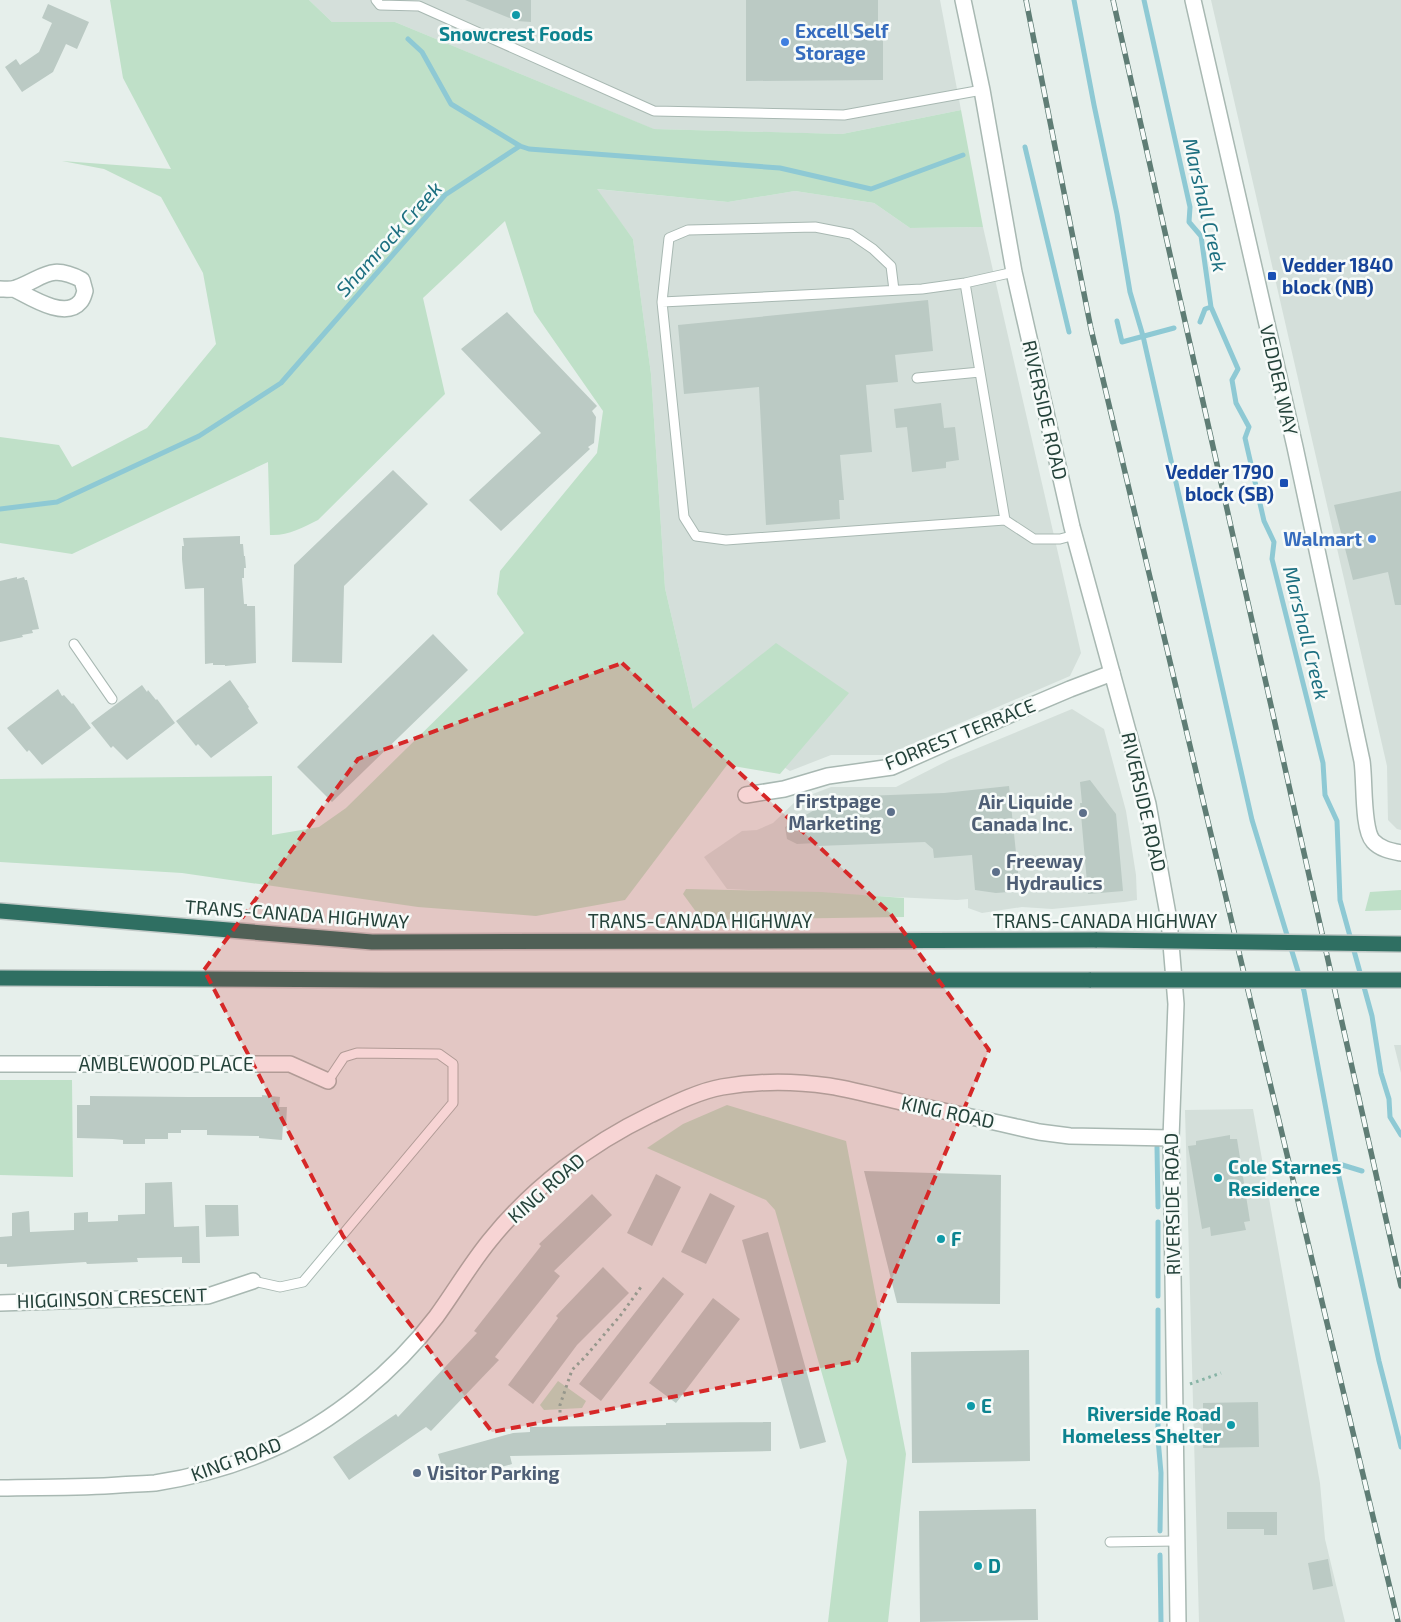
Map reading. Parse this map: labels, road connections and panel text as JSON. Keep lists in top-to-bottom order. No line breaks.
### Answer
{"streets":{"highway":["TRANS-CANADA HIGHWAY"],"street":["VEDDER WAY","RIVERSIDE ROAD","FORREST TERRACE","AMBLEWOOD PLACE","KING ROAD","HIGGINSON CRESCENT"]},"crossings":[["RIVERSIDE ROAD","FORREST TERRACE"],["RIVERSIDE ROAD","KING ROAD"]],"water":["Marshall Creek","Shamrock Creek"],"places":{"other":["Snowcrest Foods","Excell Self Storage","Walmart","Firstpage Marketing","Air Liquide Canada Inc.","Freeway Hydraulics","Cole Starnes Residence","F","E","Riverside Road Homeless Shelter","Visitor Parking","D"],"transit":["Vedder 1840 block (NB)","Vedder 1790 block (SB)"]}}
